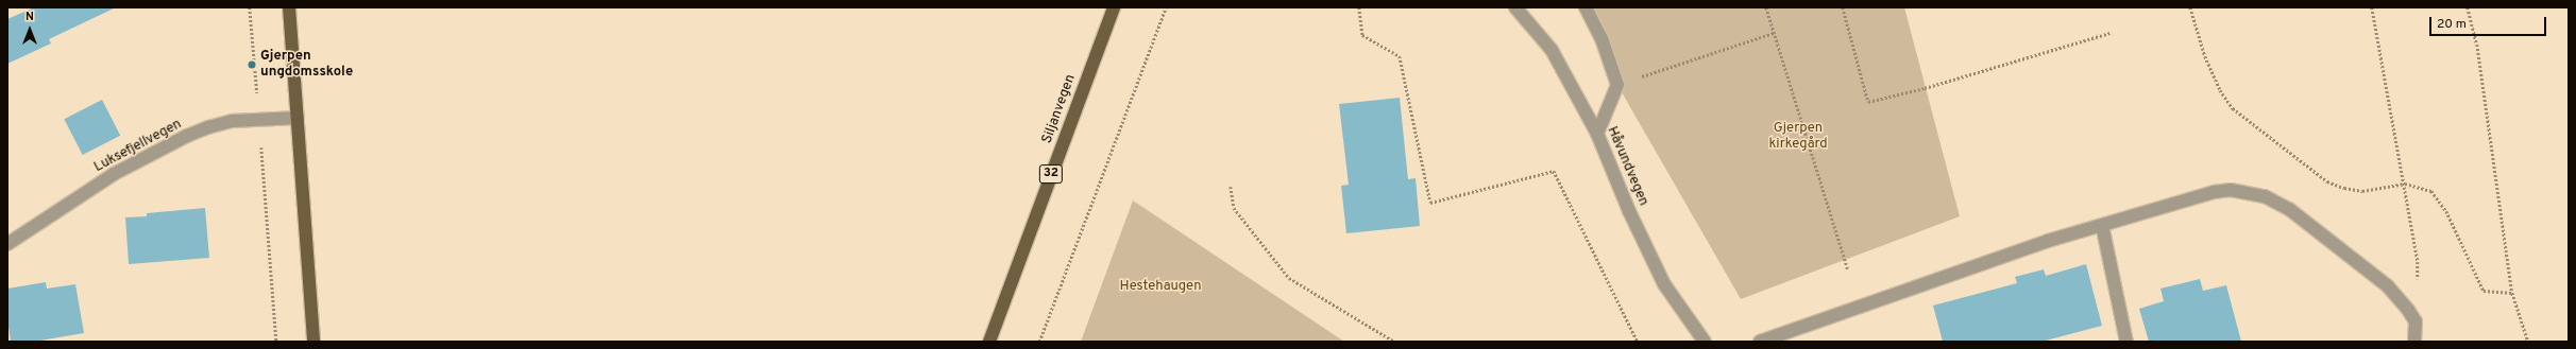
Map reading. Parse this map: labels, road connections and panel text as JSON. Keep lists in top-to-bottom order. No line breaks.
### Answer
{"streets":{"main road":["Siljanvegen","32"],"street":["Luksefjellvegen","Håvundvegen"]},"parks":["Gjerpen kirkegård","Hestehaugen"],"places":["Gjerpen ungdomsskole"],"scale_bar":"20 m","north":"top"}
